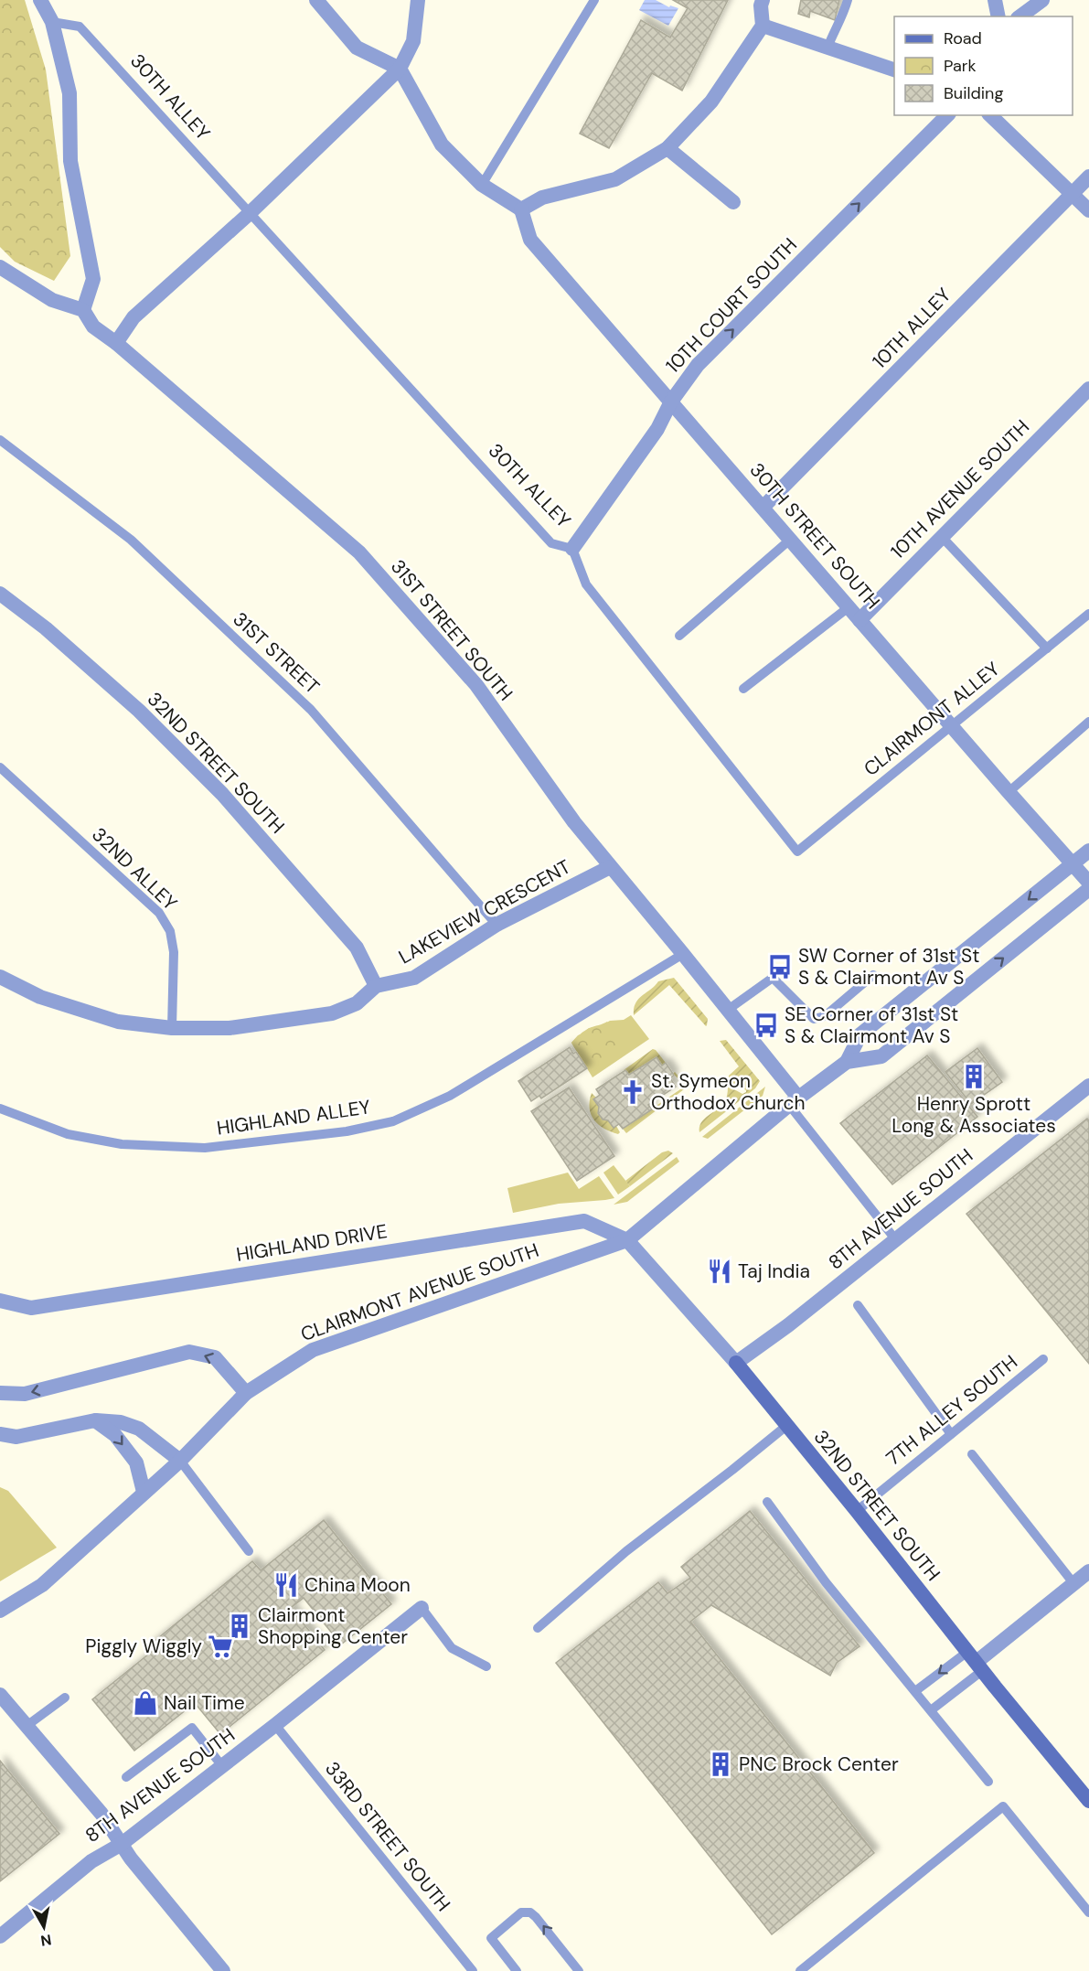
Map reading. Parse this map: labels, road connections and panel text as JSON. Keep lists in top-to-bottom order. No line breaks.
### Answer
{"streets":{"main road":["32ND STREET SOUTH"],"street":["10TH COURT SOUTH","10TH ALLEY","10TH AVENUE SOUTH","30TH STREET SOUTH","31ST STREET SOUTH","LAKEVIEW CRESCENT","8TH AVENUE SOUTH","HIGHLAND DRIVE","CLAIRMONT AVENUE SOUTH"],"lane":["30TH ALLEY","31ST STREET","CLAIRMONT ALLEY","32ND ALLEY","HIGHLAND ALLEY","7TH ALLEY SOUTH","33RD STREET SOUTH"]},"crossings":[["30TH ALLEY","10TH COURT SOUTH"],["30TH ALLEY","CLAIRMONT ALLEY"],["10TH COURT SOUTH","30TH STREET SOUTH"],["10TH ALLEY","30TH STREET SOUTH"],["10TH AVENUE SOUTH","30TH STREET SOUTH"],["30TH STREET SOUTH","CLAIRMONT ALLEY"],["30TH STREET SOUTH","CLAIRMONT AVENUE SOUTH"],["31ST STREET SOUTH","LAKEVIEW CRESCENT"],["31ST STREET SOUTH","HIGHLAND ALLEY"],["31ST STREET SOUTH","CLAIRMONT AVENUE SOUTH"],["31ST STREET","LAKEVIEW CRESCENT"],["32ND STREET SOUTH","LAKEVIEW CRESCENT"],["32ND STREET SOUTH","8TH AVENUE SOUTH"],["32ND STREET SOUTH","HIGHLAND DRIVE"],["32ND STREET SOUTH","CLAIRMONT AVENUE SOUTH"],["32ND STREET SOUTH","7TH ALLEY SOUTH"],["32ND ALLEY","LAKEVIEW CRESCENT"],["8TH AVENUE SOUTH","33RD STREET SOUTH"],["HIGHLAND DRIVE","CLAIRMONT AVENUE SOUTH"]],"one_way":["10TH COURT SOUTH"],"places":{"bus stop":["SW Corner of 31st St S & Clairmont Av S","SE Corner of 31st St S & Clairmont Av S"],"building":["Henry Sprott Long & Associates","Clairmont Shopping Center","PNC Brock Center"],"church":["St. Symeon Orthodox Church"],"restaurant":["Taj India","China Moon"],"supermarket":["Piggly Wiggly"],"shop":["Nail Time"]},"legend":["Road","Park","Building"],"north":"bottom"}
